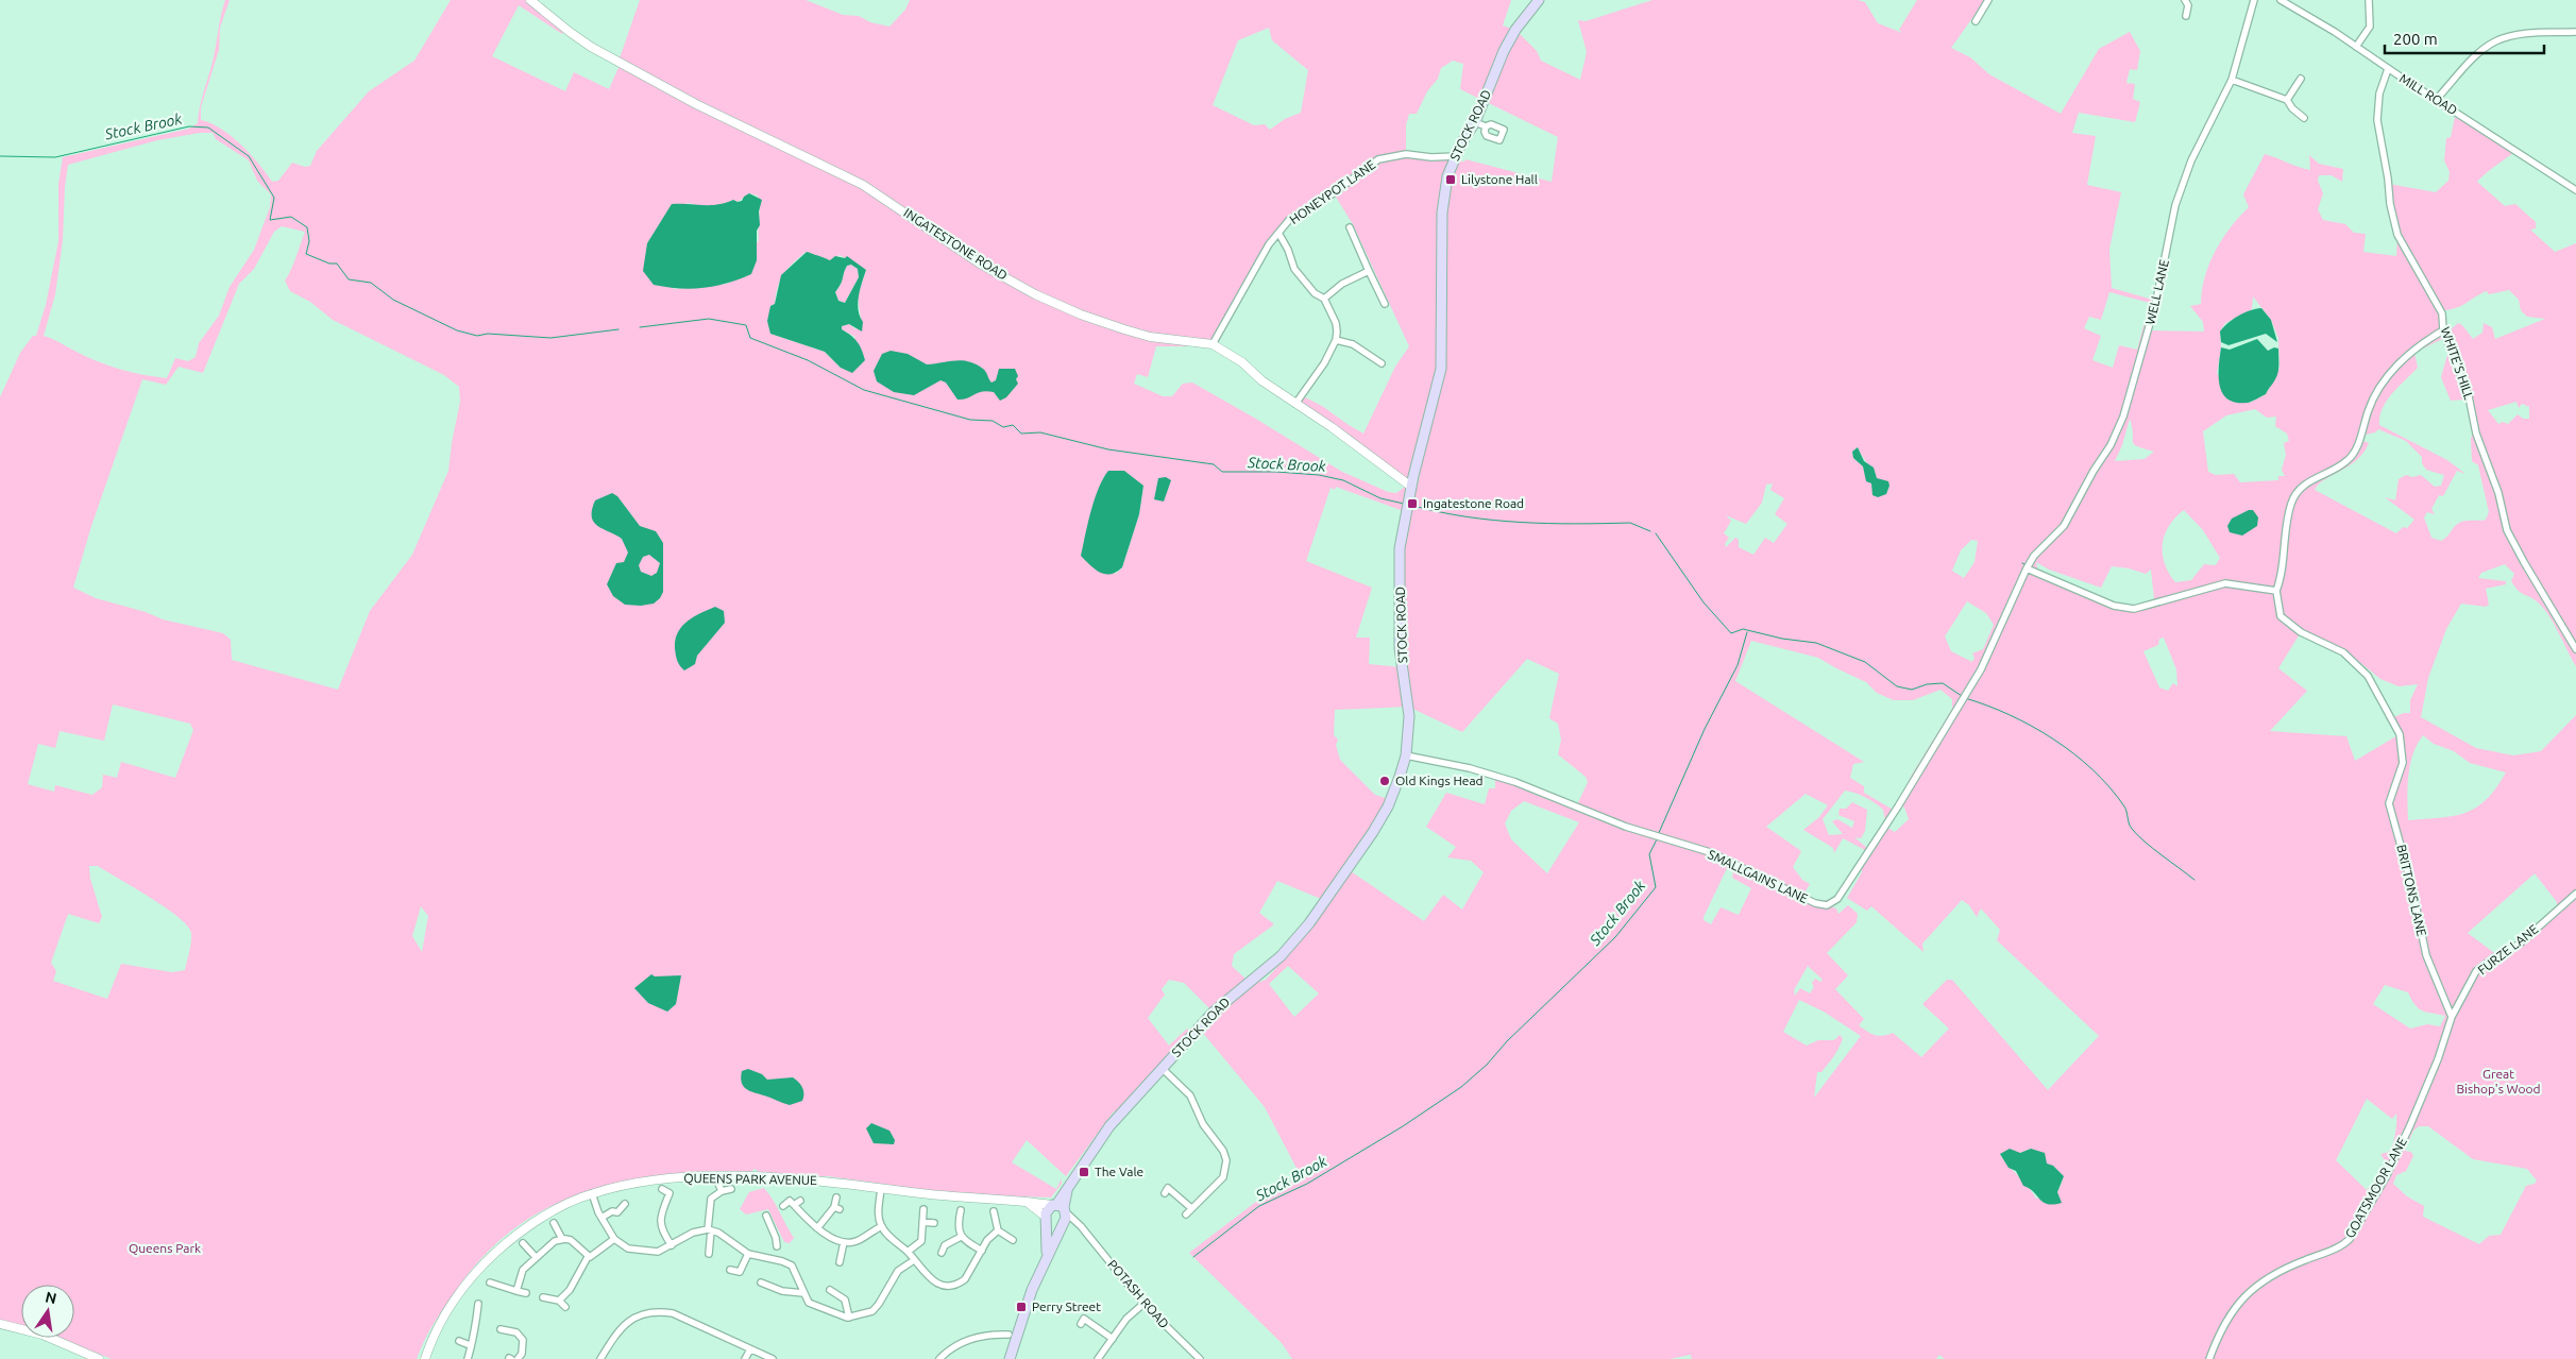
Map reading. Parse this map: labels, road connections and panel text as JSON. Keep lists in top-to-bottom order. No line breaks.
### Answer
{"streets":{"main road":["STOCK ROAD"],"street":["MILL ROAD","HONEYPOT LANE","INGATESTONE ROAD","WELL LANE","WHITE'S HILL","SMALLGAINS LANE","BRITTONS LANE","FURZE LANE","QUEENS PARK AVENUE","GOATSMOOR LANE","POTASH ROAD"]},"crossings":[["MILL ROAD","WHITE'S HILL"],["STOCK ROAD","HONEYPOT LANE"],["STOCK ROAD","INGATESTONE ROAD"],["STOCK ROAD","SMALLGAINS LANE"],["STOCK ROAD","QUEENS PARK AVENUE"],["STOCK ROAD","POTASH ROAD"],["HONEYPOT LANE","INGATESTONE ROAD"],["WELL LANE","SMALLGAINS LANE"],["BRITTONS LANE","FURZE LANE"],["BRITTONS LANE","GOATSMOOR LANE"],["FURZE LANE","GOATSMOOR LANE"],["QUEENS PARK AVENUE","POTASH ROAD"]],"water":["Stock Brook"],"parks":["Great Bishop's Wood","Queens Park"],"places":{"transit":["Lilystone Hall","Ingatestone Road","The Vale","Perry Street"],"other":["Old Kings Head"]},"scale_bar":"200 m","north":"top"}
